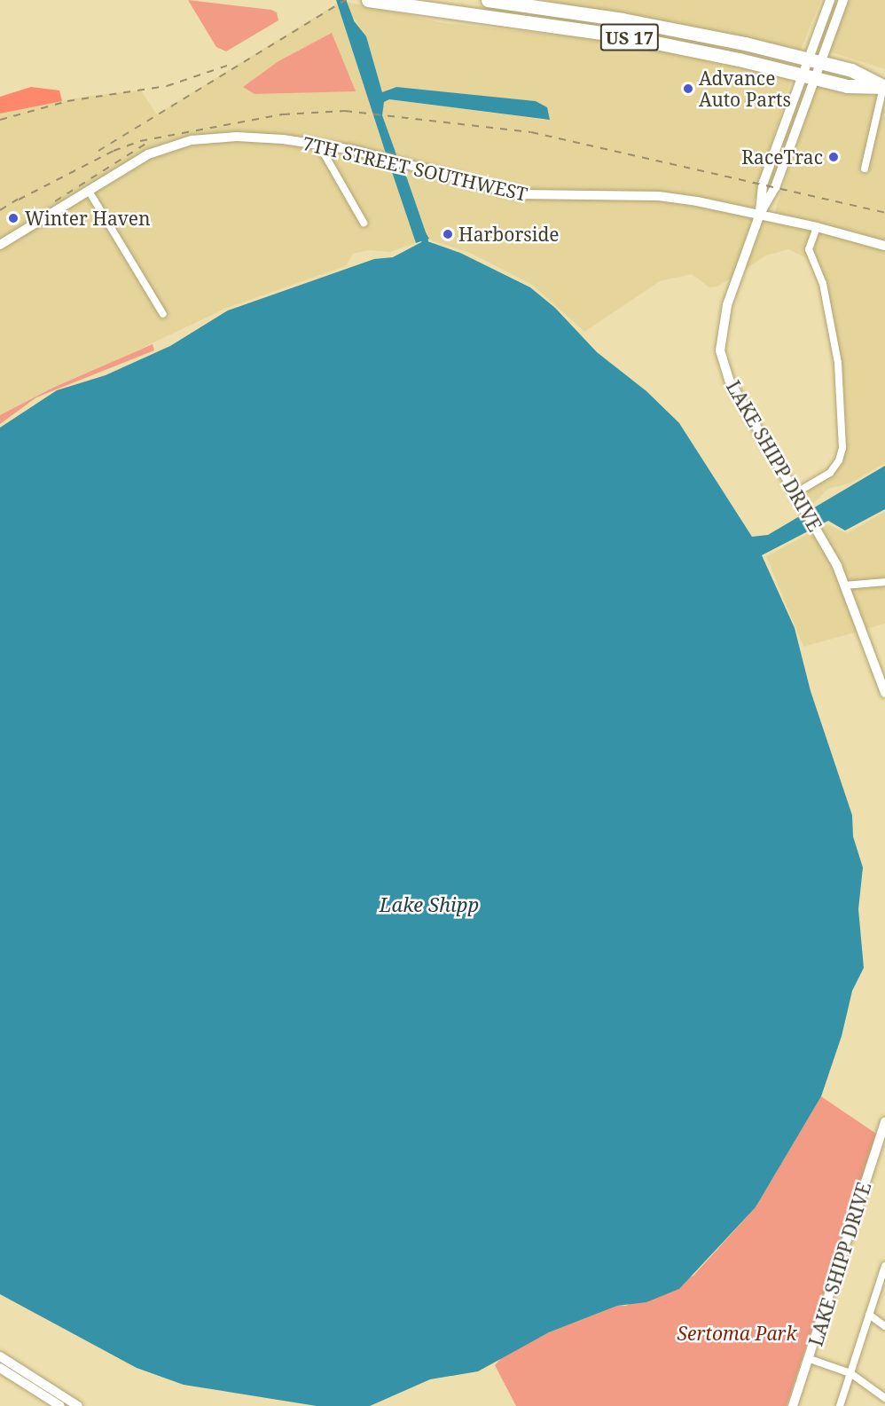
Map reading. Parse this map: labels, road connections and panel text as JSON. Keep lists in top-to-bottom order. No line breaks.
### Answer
{"streets":{"highway":["US 17"],"street":["7TH STREET SOUTHWEST","LAKE SHIPP DRIVE"]},"crossings":[["7TH STREET SOUTHWEST","LAKE SHIPP DRIVE"]],"water":["Lake Shipp"],"parks":["Sertoma Park"],"places":["Advance Auto Parts","RaceTrac","Winter Haven","Harborside"]}
